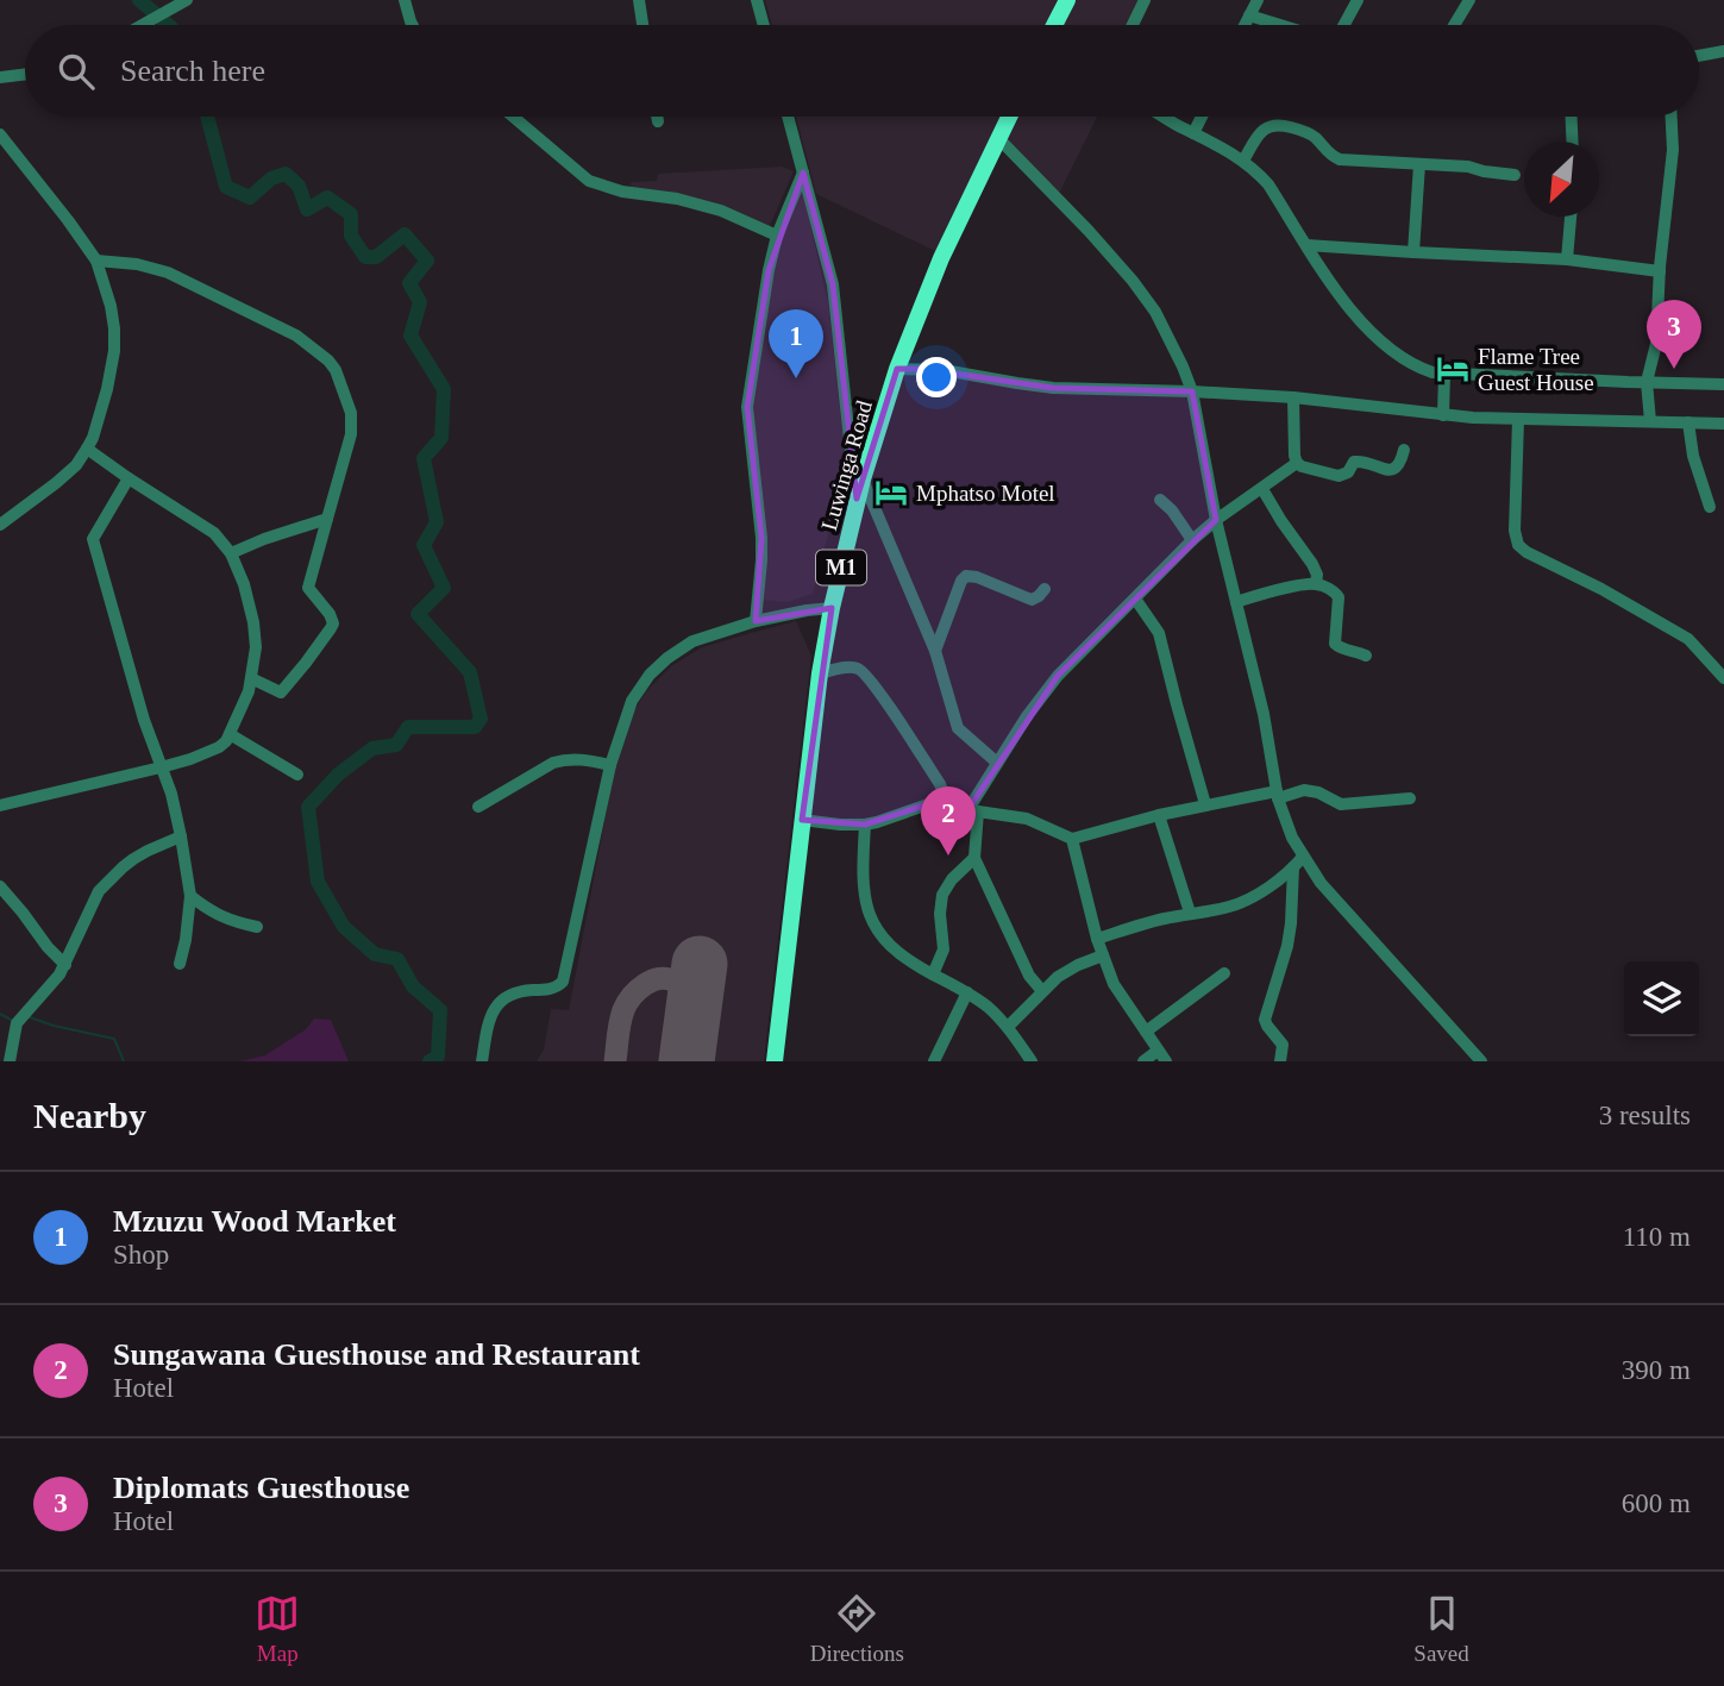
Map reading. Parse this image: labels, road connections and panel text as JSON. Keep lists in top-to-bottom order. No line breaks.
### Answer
{"streets":{"highway":["Luwinga Road","M1"]},"places":{"hotel":["Flame Tree Guest House","Mphatso Motel"]},"north":"bottom left","page":{"search":"Search here","pins":["3","1","2"],"heading":["Nearby","3 results"],"list":[{"mark":"1","name":"Mzuzu Wood Market","note":"Shop","value":"110 m"},{"mark":"2","name":"Sungawana Guesthouse and Restaurant","note":"Hotel","value":"390 m"},{"mark":"3","name":"Diplomats Guesthouse","note":"Hotel","value":"600 m"}],"nav":["Map","Directions","Saved"]}}
